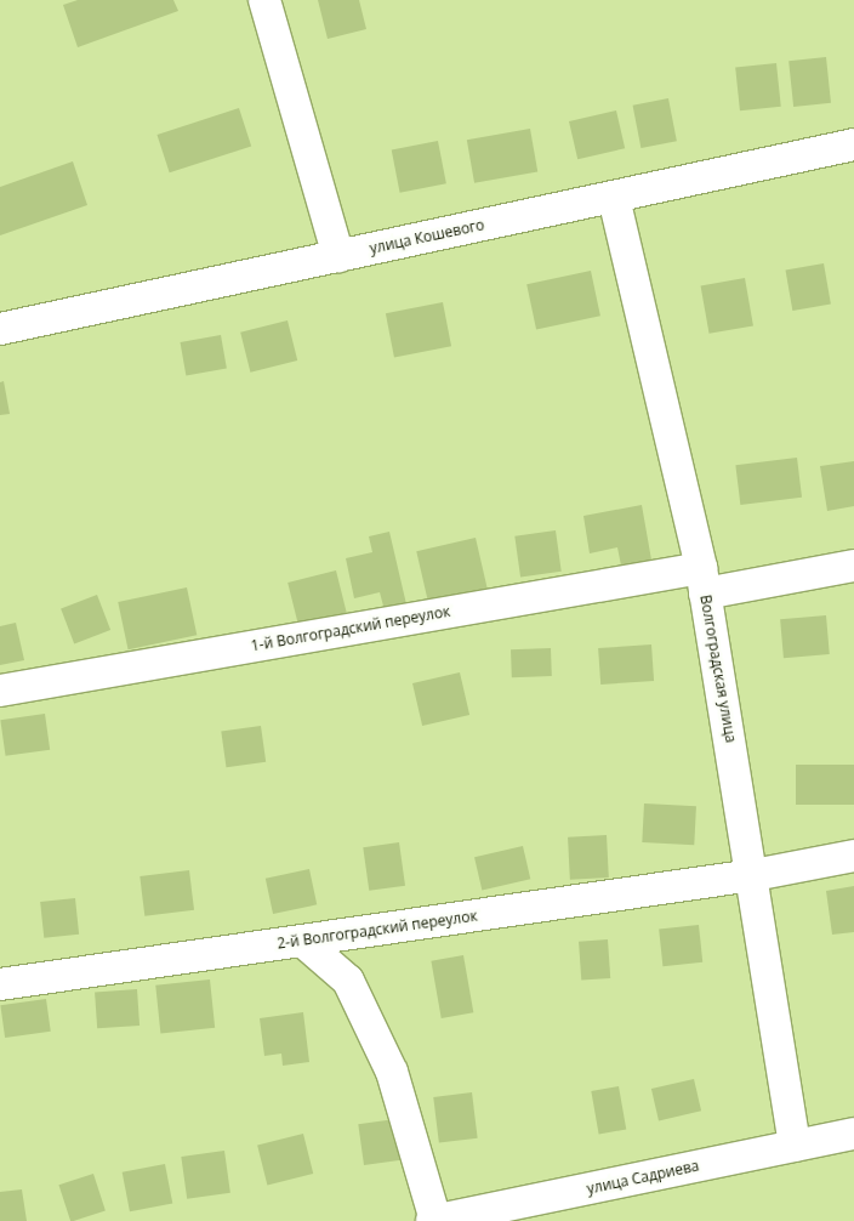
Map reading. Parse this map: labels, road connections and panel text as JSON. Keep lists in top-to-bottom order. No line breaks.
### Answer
{"streets":{"street":["улица Кошевого","1-й Волгоградский переулок","Волгоградская улица","2-й Волгоградский переулок","улица Садриева"]},"crossings":[["улица Кошевого","Волгоградская улица"],["1-й Волгоградский переулок","Волгоградская улица"],["Волгоградская улица","2-й Волгоградский переулок"],["Волгоградская улица","улица Садриева"]]}
